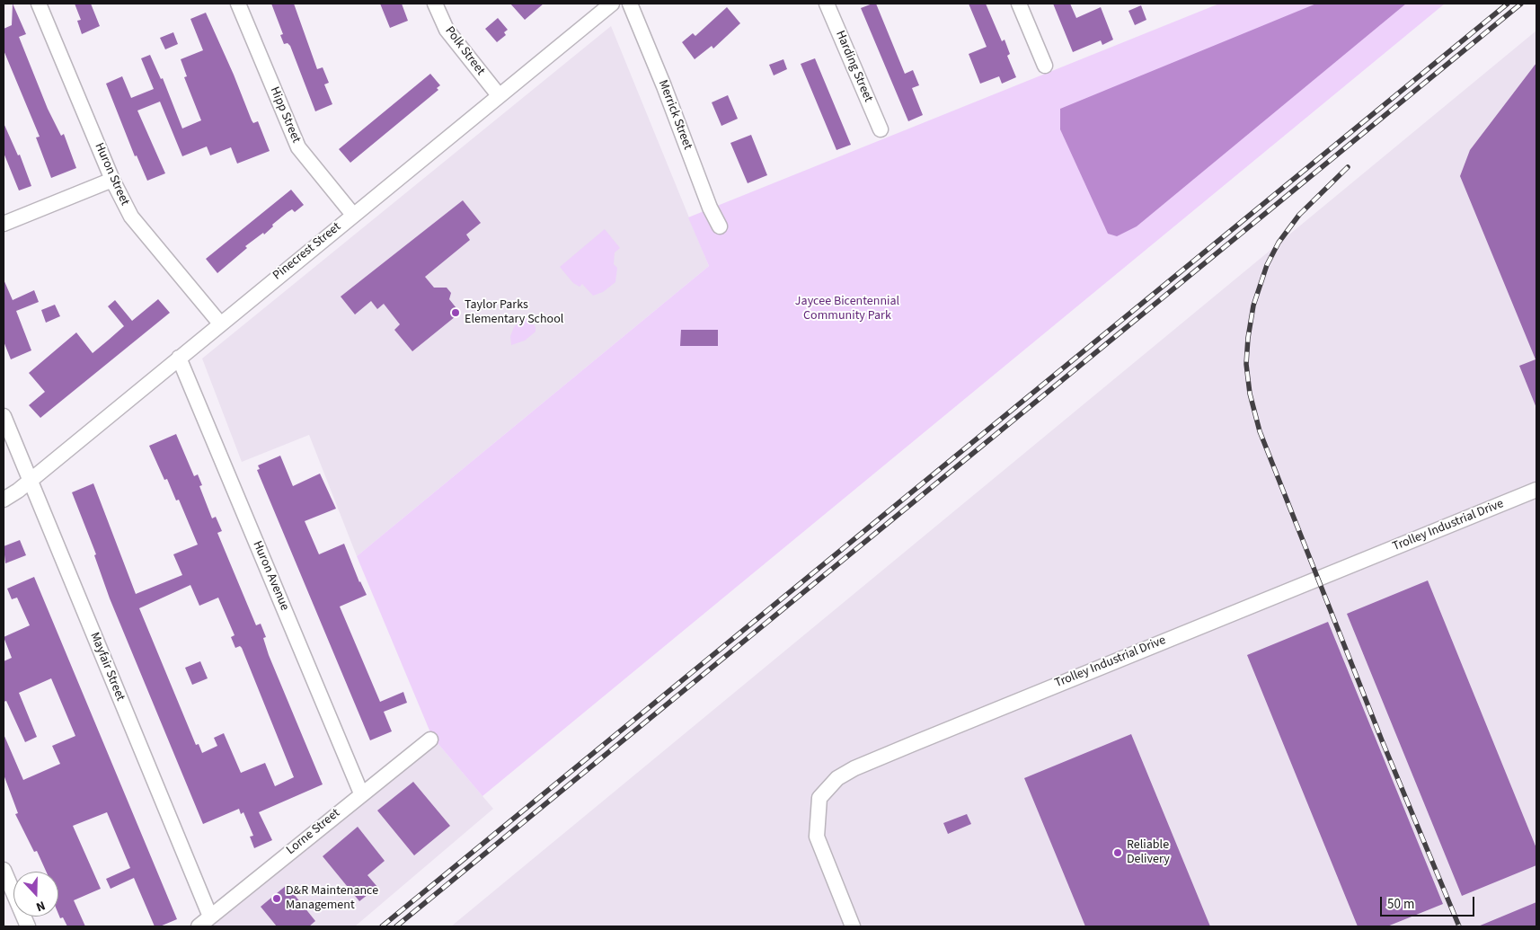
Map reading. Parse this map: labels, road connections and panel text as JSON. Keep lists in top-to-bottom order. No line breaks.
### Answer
{"streets":{"street":["Polk Street","Harding Street","Hipp Street","Merrick Street","Huron Street","Pinecrest Street","Trolley Industrial Drive","Huron Avenue","Mayfair Street","Lorne Street"]},"crossings":[["Polk Street","Pinecrest Street"],["Hipp Street","Pinecrest Street"],["Huron Street","Pinecrest Street"],["Pinecrest Street","Huron Avenue"],["Pinecrest Street","Mayfair Street"],["Huron Avenue","Lorne Street"],["Mayfair Street","Lorne Street"]],"parks":["Jaycee Bicentennial Community Park"],"places":["Taylor Parks Elementary School","Reliable Delivery","D&R Maintenance Management"],"scale_bar":"50 m","north":"bottom"}
